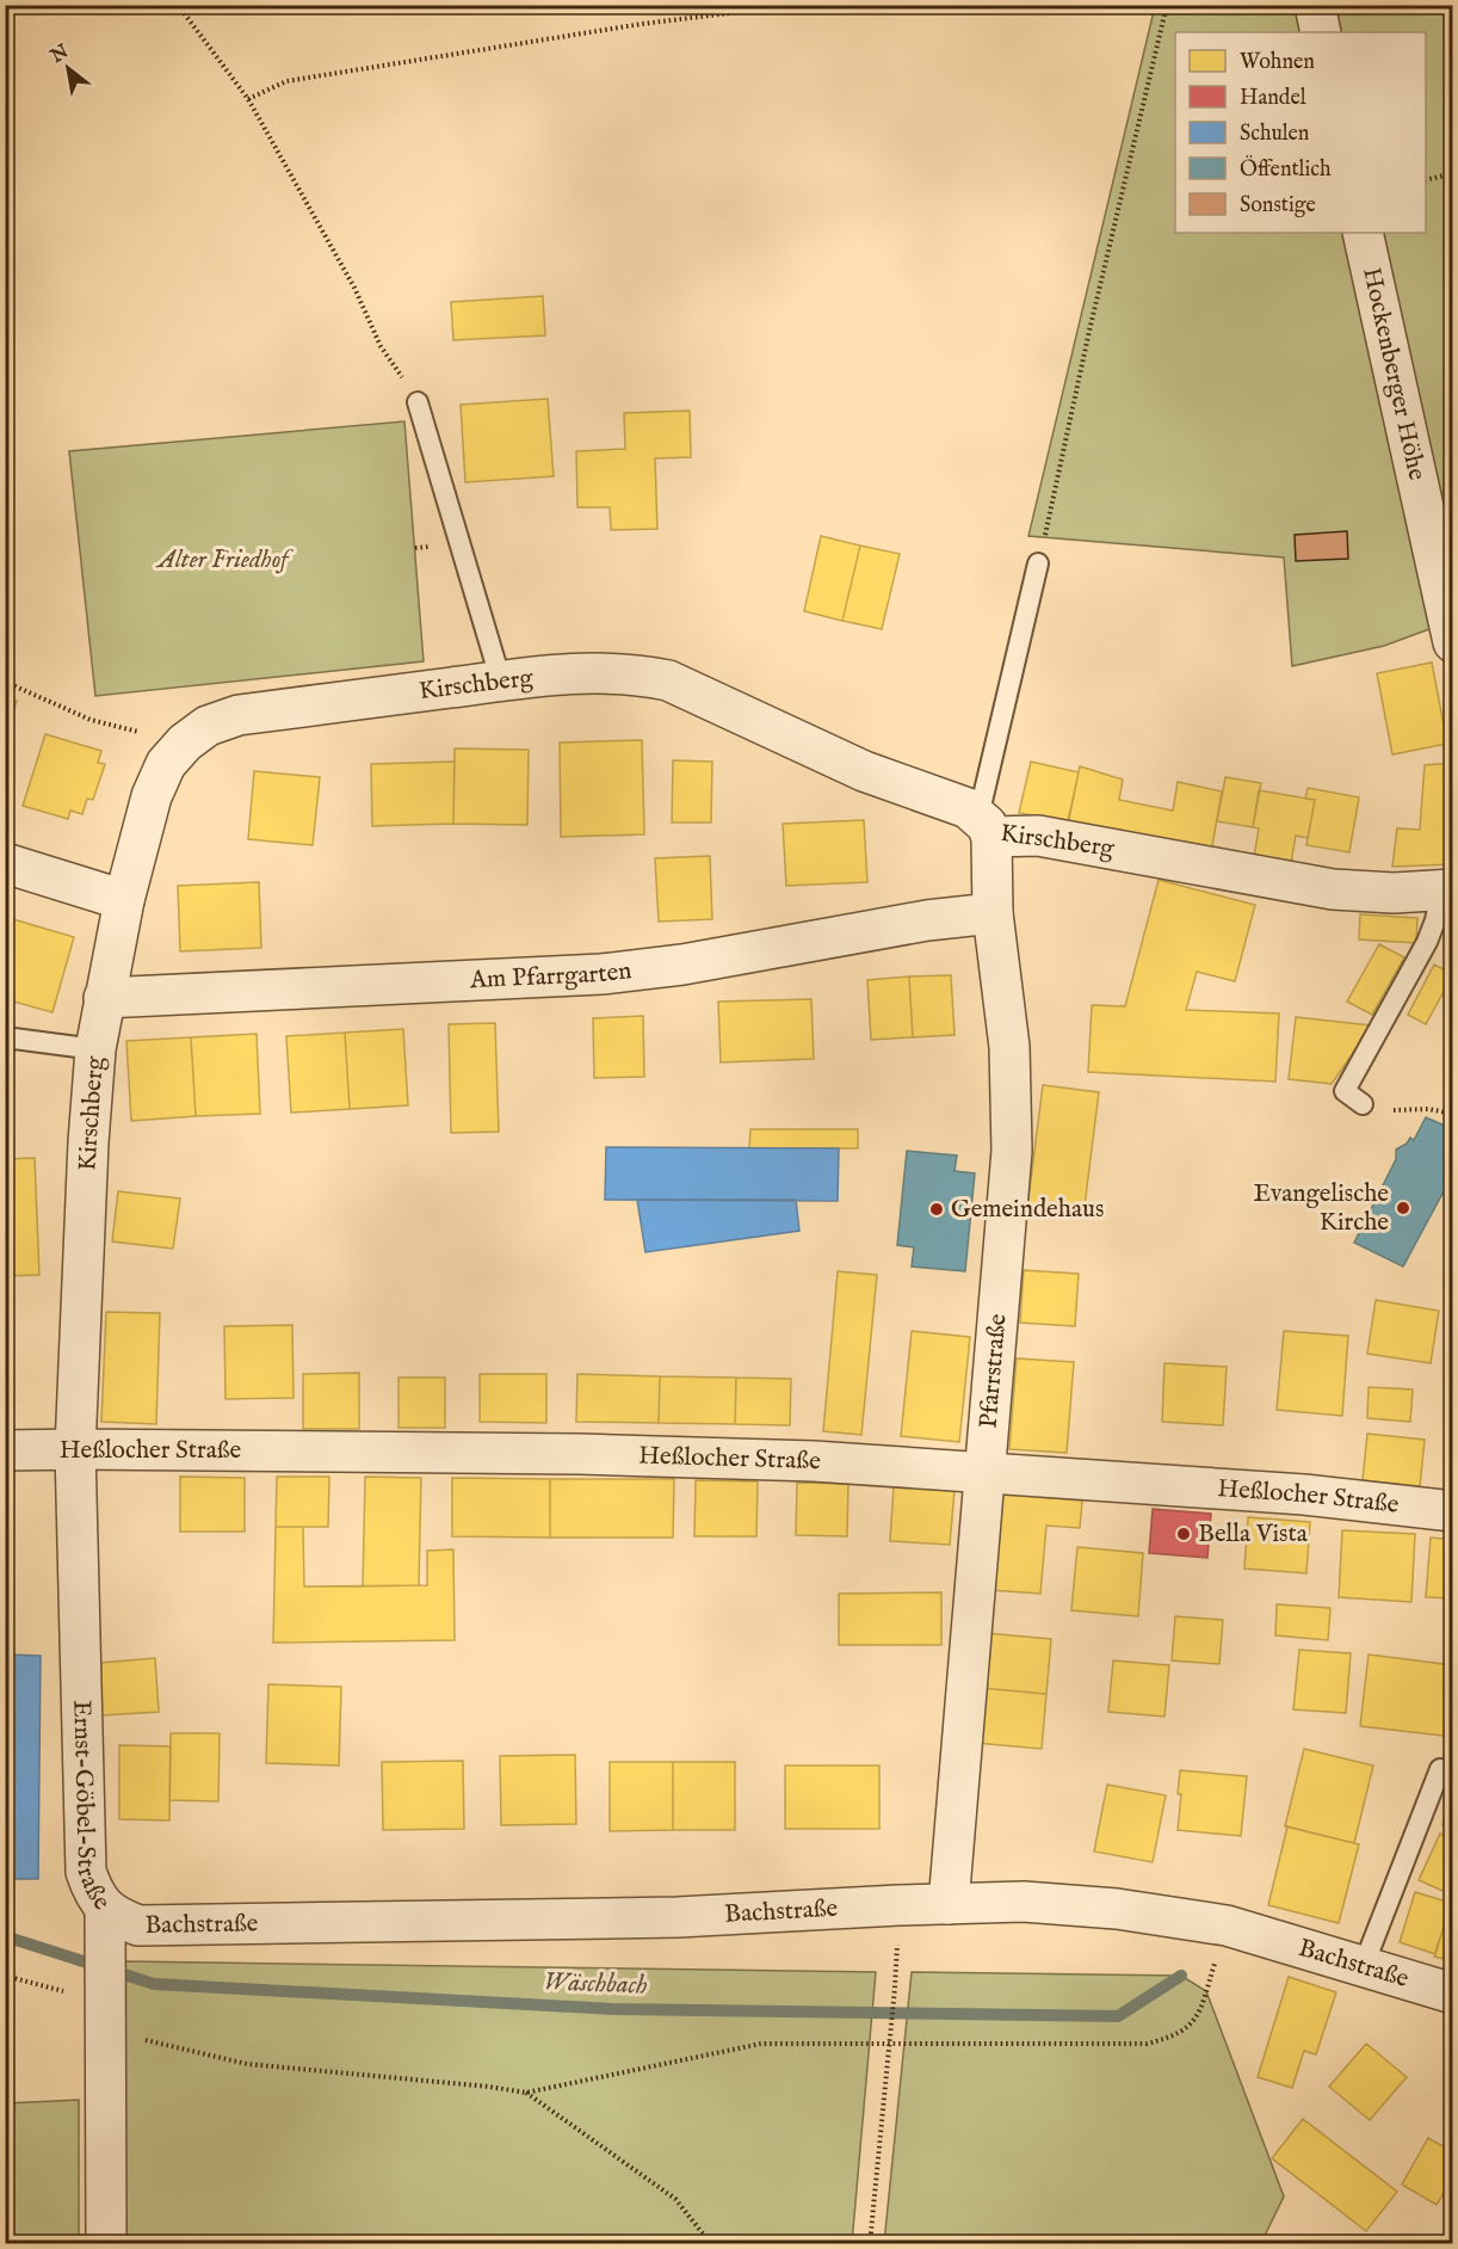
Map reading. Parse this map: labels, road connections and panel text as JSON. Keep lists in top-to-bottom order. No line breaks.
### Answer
{"streets":{"street":["Hockenberger Höhe","Kirschberg","Am Pfarrgarten","Pfarrstraße","Heßlocher Straße","Ernst-Göbel-Straße","Bachstraße"]},"crossings":[["Kirschberg","Am Pfarrgarten"],["Kirschberg","Pfarrstraße"],["Kirschberg","Heßlocher Straße"],["Kirschberg","Ernst-Göbel-Straße"],["Am Pfarrgarten","Pfarrstraße"],["Pfarrstraße","Heßlocher Straße"],["Pfarrstraße","Bachstraße"],["Heßlocher Straße","Ernst-Göbel-Straße"],["Ernst-Göbel-Straße","Bachstraße"]],"water":["Wäschbach"],"parks":["Alter Friedhof"],"places":["Evangelische Kirche","Gemeindehaus","Bella Vista"],"legend":["Wohnen","Handel","Schulen","Öffentlich","Sonstige"],"north":"top left"}
